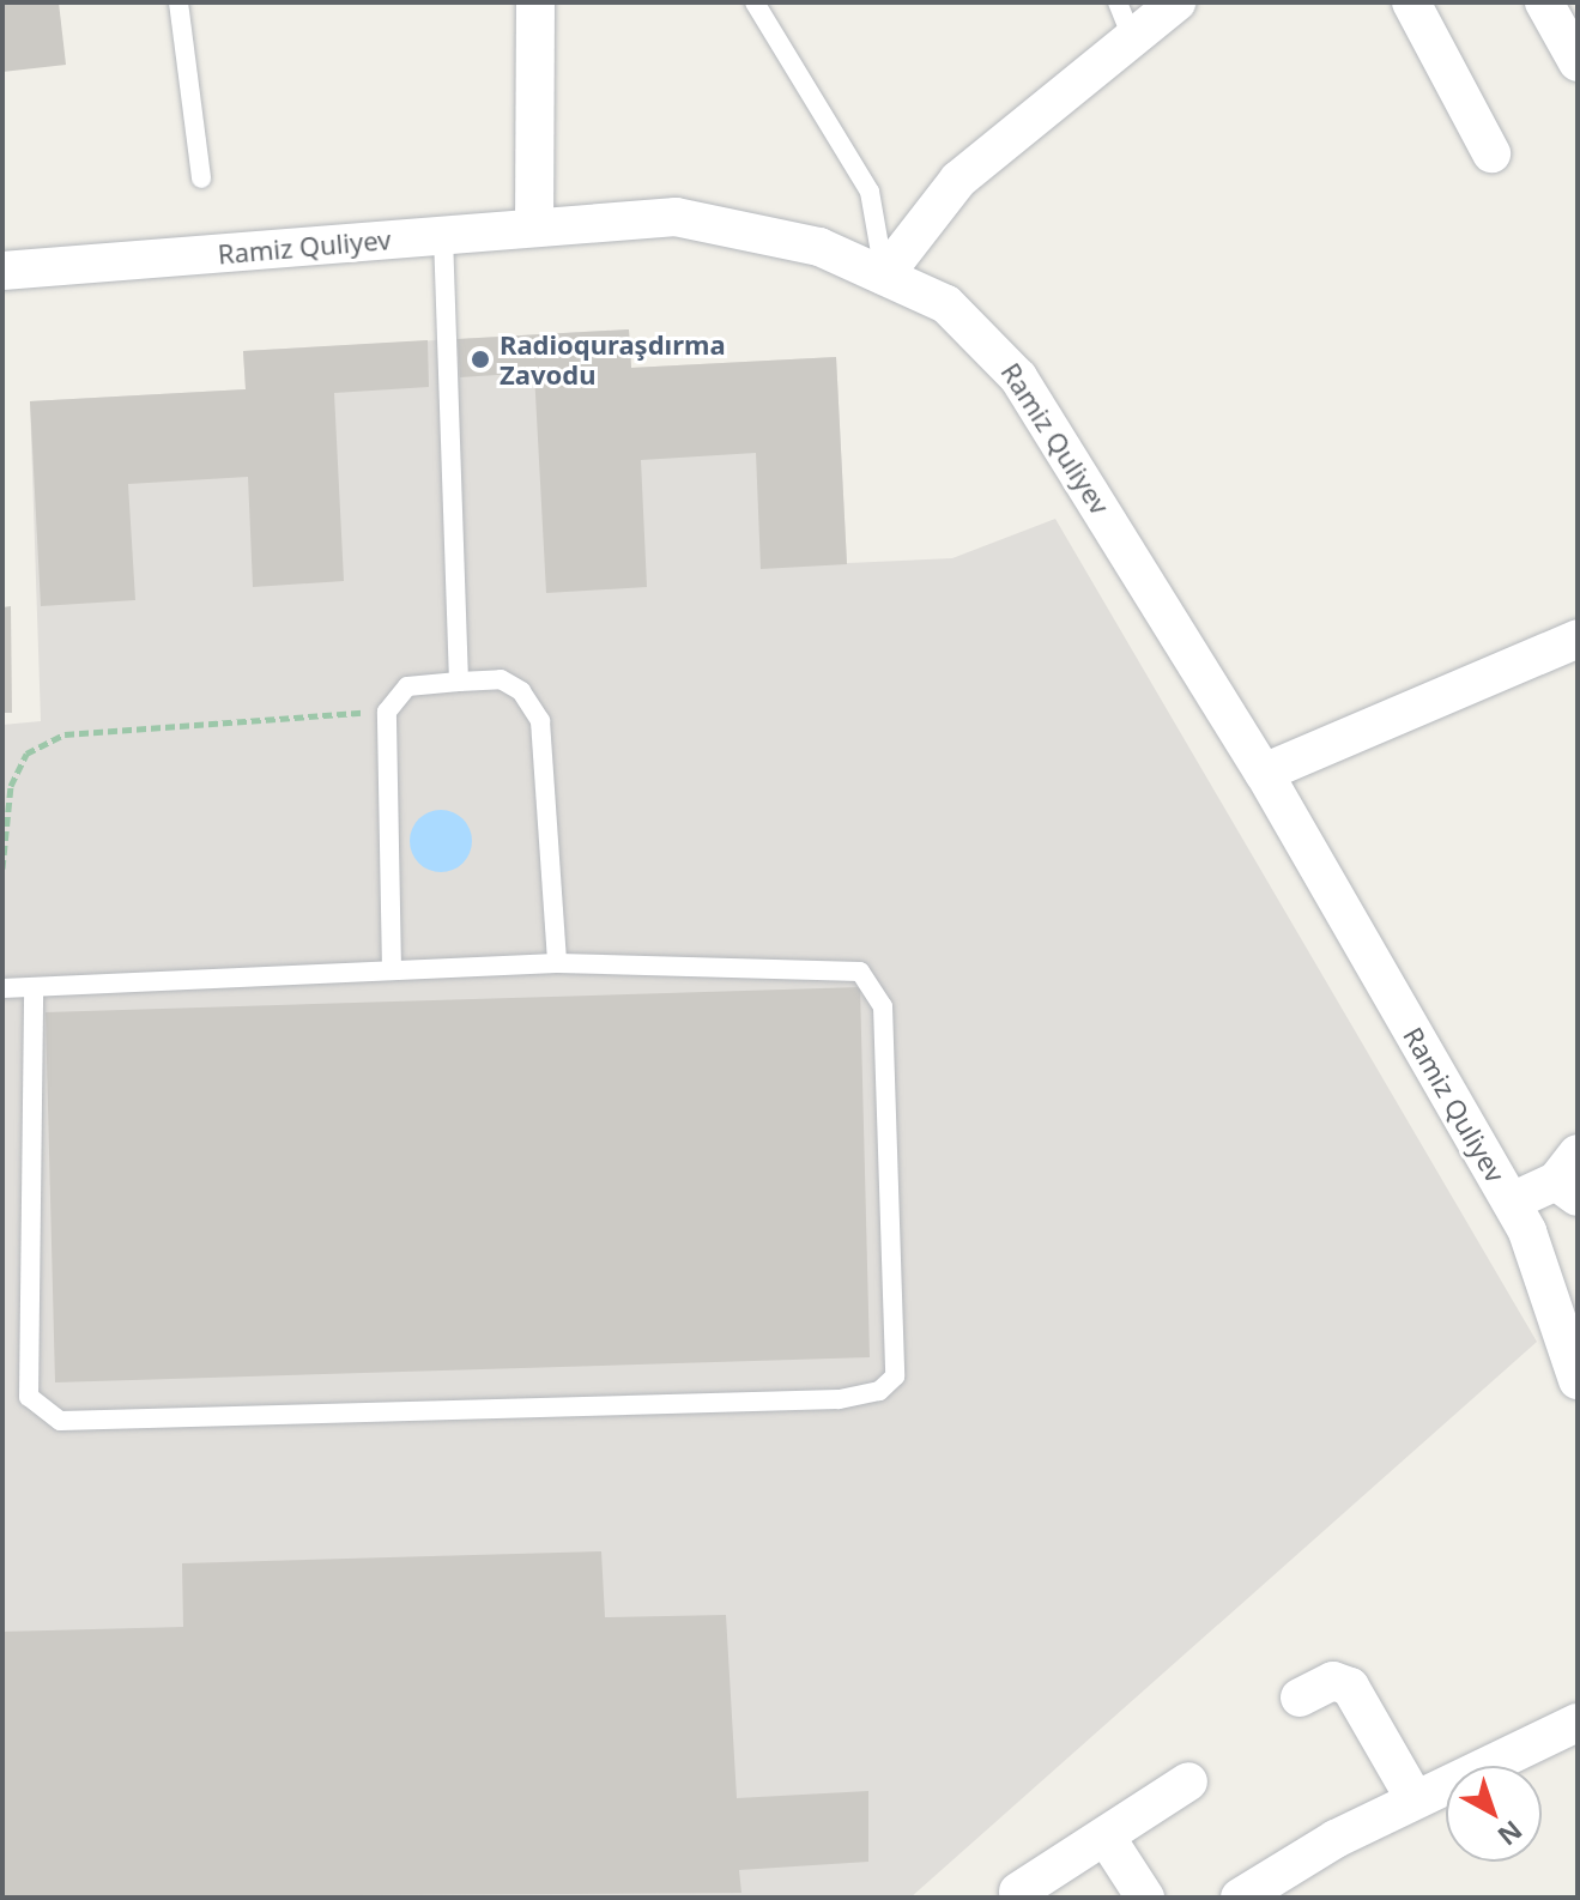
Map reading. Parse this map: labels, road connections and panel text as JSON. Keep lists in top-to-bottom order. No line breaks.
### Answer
{"streets":{"street":["Ramiz Quliyev"]},"places":["Radioquraşdırma Zavodu"],"north":"bottom right"}
